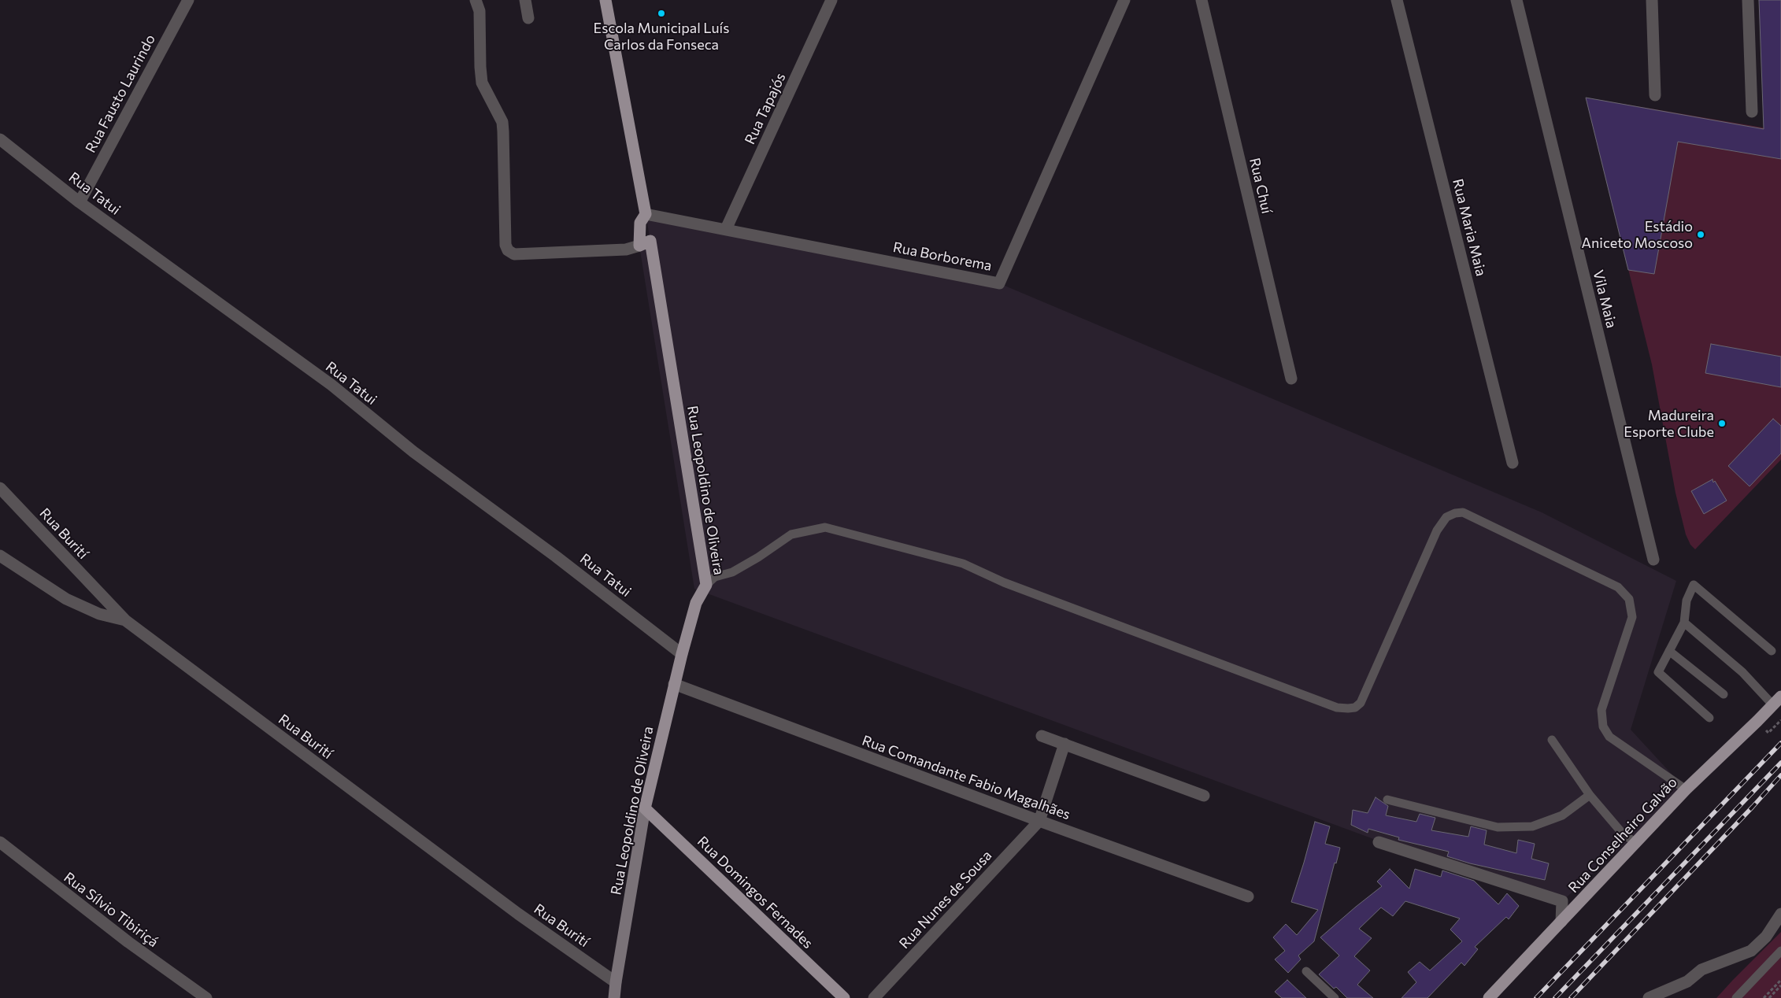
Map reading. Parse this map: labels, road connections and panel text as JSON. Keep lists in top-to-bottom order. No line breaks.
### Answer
{"streets":{"main road":["Rua Leopoldino de Oliveira","Rua Conselheiro Galvão","Rua Domingos Fernades"],"street":["Rua Fausto Laurindo","Rua Tapajós","Rua Chuí","Rua Tatui","Rua Maria Maia","Rua Borborema","Vila Maia","Rua Burití","Rua Comandante Fabio Magalhães","Rua Nunes de Sousa","Rua Sílvio Tibiriçá"]},"crossings":[["Rua Fausto Laurindo","Rua Tatui"],["Rua Tapajós","Rua Borborema"],["Rua Tatui","Rua Leopoldino de Oliveira"],["Rua Leopoldino de Oliveira","Rua Burití"],["Rua Leopoldino de Oliveira","Rua Comandante Fabio Magalhães"],["Rua Leopoldino de Oliveira","Rua Domingos Fernades"],["Rua Comandante Fabio Magalhães","Rua Nunes de Sousa"]],"places":["Escola Municipal Luís Carlos da Fonseca","Estádio Aniceto Moscoso","Madureira Esporte Clube"]}
